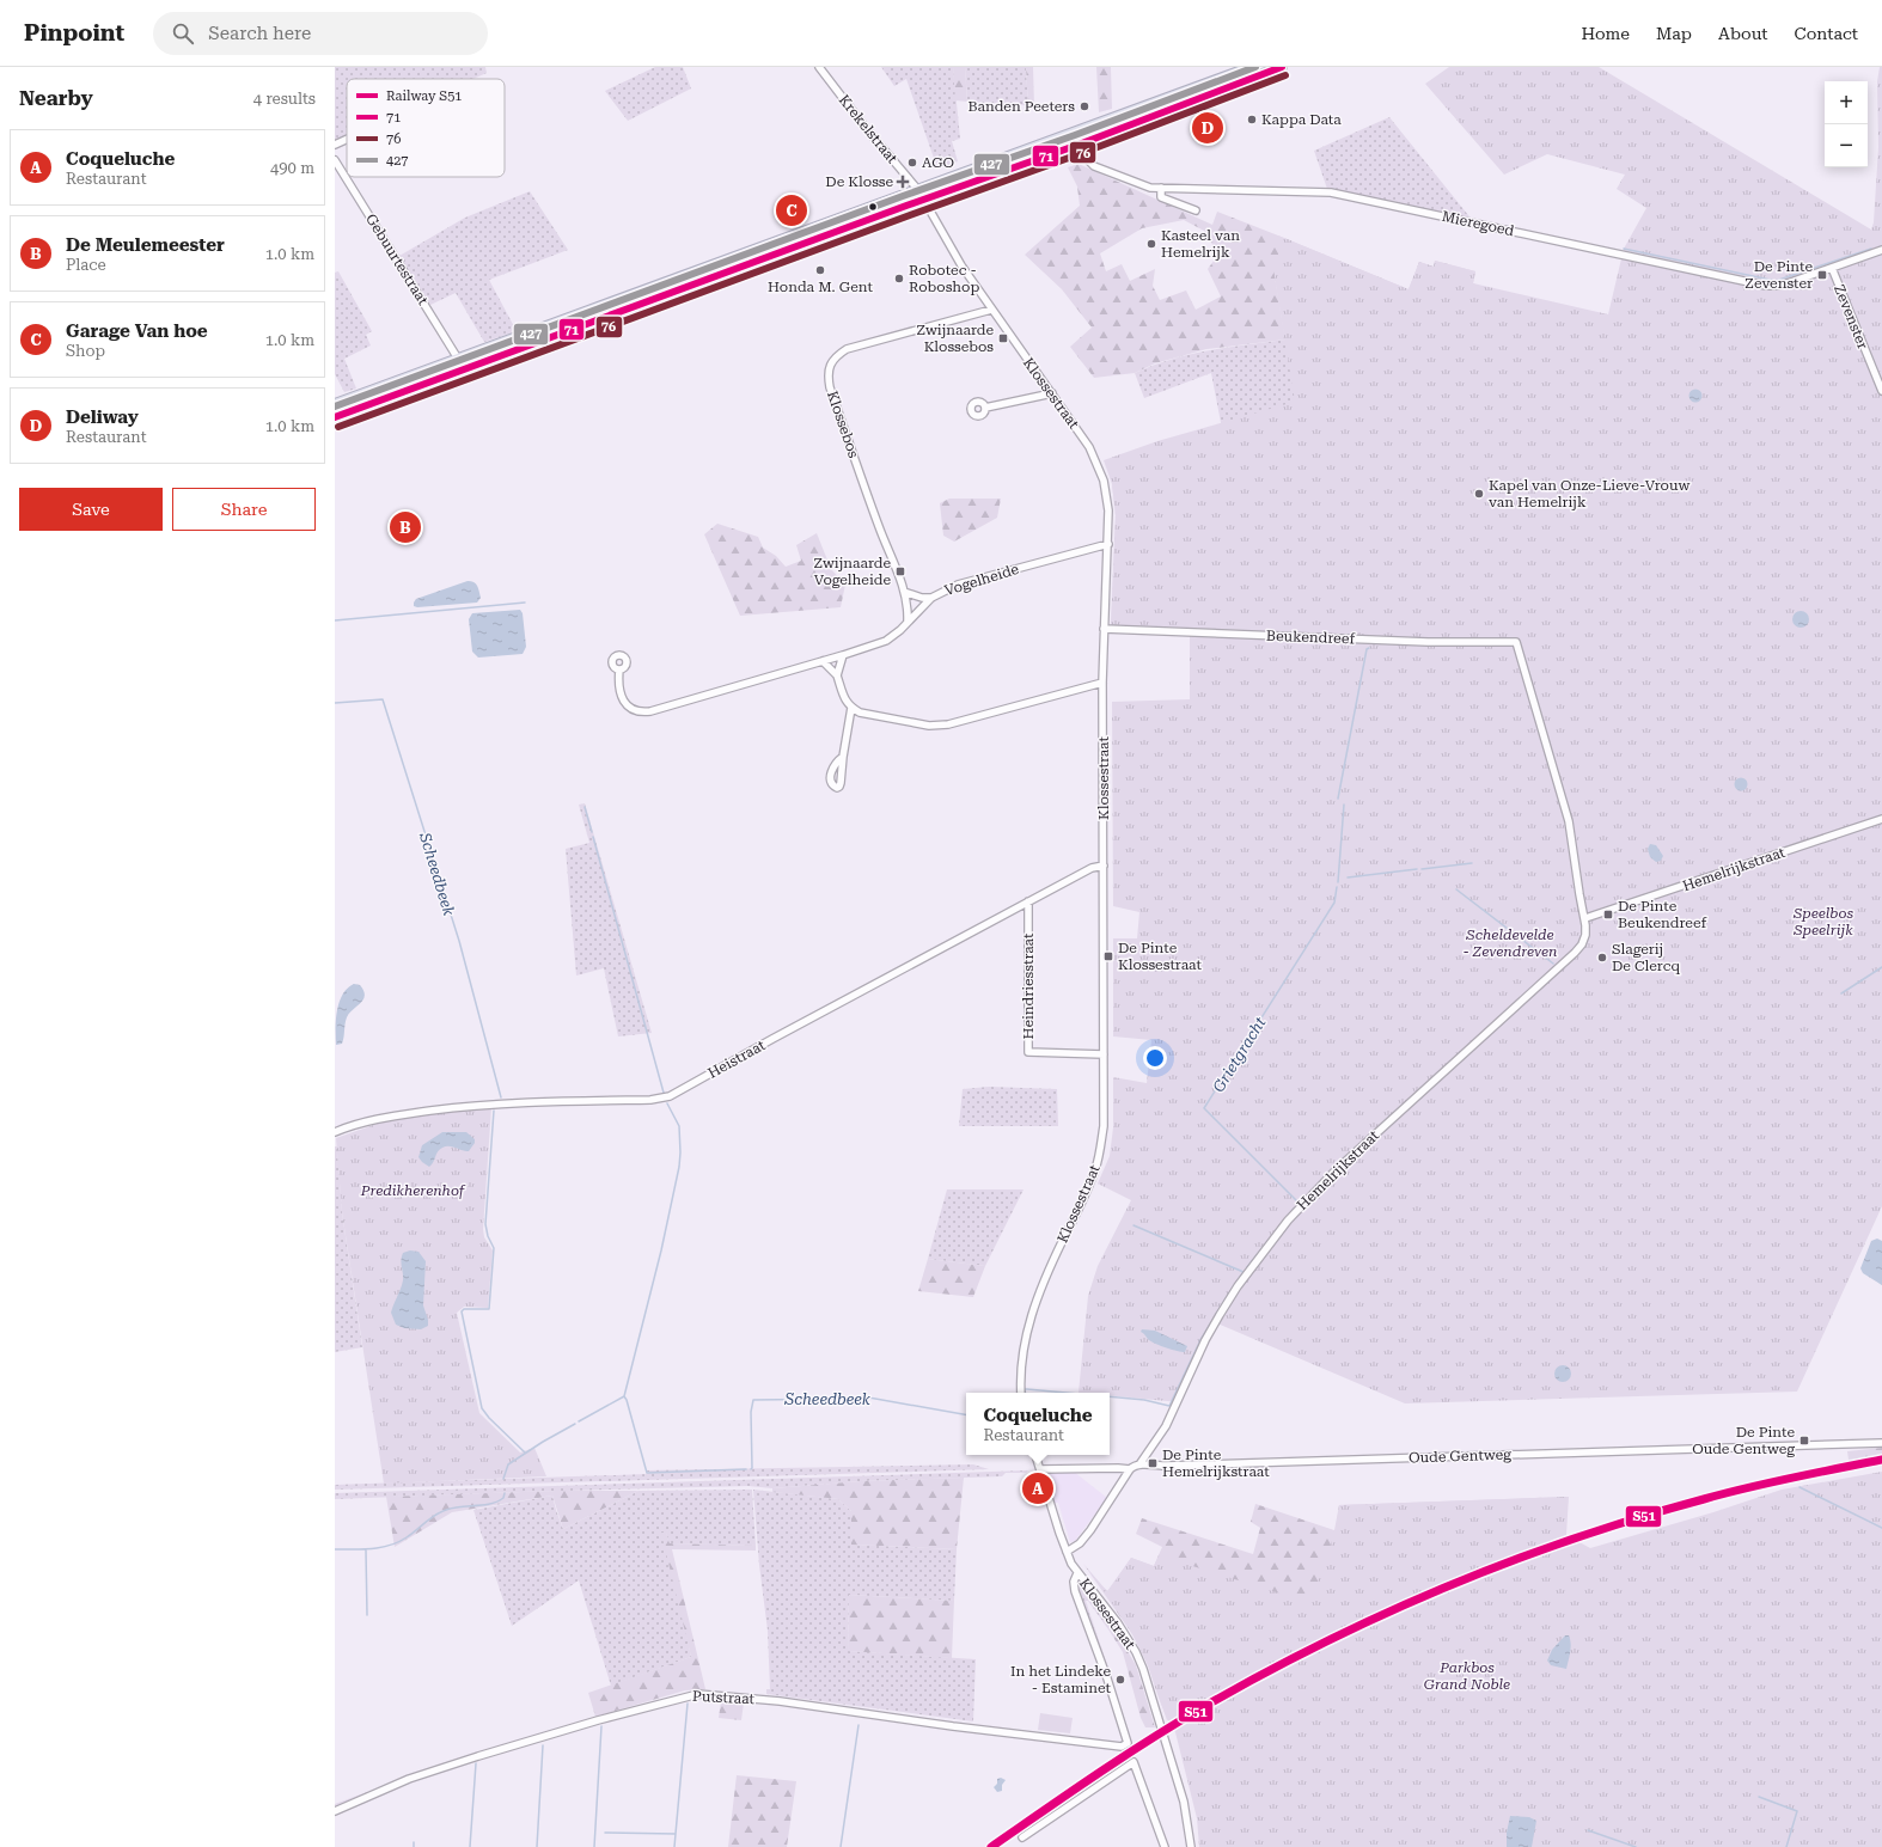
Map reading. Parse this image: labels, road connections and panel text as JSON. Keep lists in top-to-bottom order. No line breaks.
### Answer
{"streets":{"street":["Krekelstraat","Mieregoed","Gebuurtestraat","Zevenster","Klossestraat","Klossebos","Vogelheide","Beukendreef","Hemelrijkstraat","Heindriesstraat","Heistraat","Oude Gentweg","Putstraat"]},"crossings":[["Krekelstraat","Klossestraat"],["Mieregoed","Zevenster"],["Klossestraat","Klossebos"],["Klossestraat","Vogelheide"],["Klossestraat","Beukendreef"],["Klossestraat","Heindriesstraat"],["Klossestraat","Heistraat"],["Klossestraat","Putstraat"],["Klossebos","Vogelheide"],["Beukendreef","Hemelrijkstraat"],["Hemelrijkstraat","Oude Gentweg"],["Heindriesstraat","Heistraat"]],"water":["Scheedbeek","Grietgracht"],"parks":["Speelbos Speelrijk","Scheldevelde - Zevendreven","Predikherenhof","Parkbos Grand Noble"],"places":{"other":["Banden Peeters","Kappa Data","AGO","Kasteel van Hemelrijk","Honda M. Gent","Robotec - Roboshop","Kapel van Onze-Lieve-Vrouw van Hemelrijk","Slagerij De Clercq","In het Lindeke - Estaminet"],"health":["De Klosse"],"transit":["De Pinte Zevenster","Zwijnaarde Klossebos","Zwijnaarde Vogelheide","De Pinte Beukendreef","De Pinte Klossestraat","De Pinte Oude Gentweg","De Pinte Hemelrijkstraat"]},"lines":["transit line 71","transit line 427","transit line 76","rail line S51"],"legend":["Railway S51","71","76","427"],"page":{"header":"Pinpoint","search":"Search here","nav":["Home","Map","About","Contact"],"heading":["Nearby","4 results"],"map_buttons":["+","−"],"pins":["D","C","B","A"],"list":[{"mark":"A","name":"Coqueluche","note":"Restaurant","value":"490 m"},{"mark":"B","name":"De Meulemeester","note":"Place","value":"1.0 km"},{"mark":"C","name":"Garage Van hoe","note":"Shop","value":"1.0 km"},{"mark":"D","name":"Deliway","note":"Restaurant","value":"1.0 km"}],"buttons":["Save","Share"],"popup":["Coqueluche","Restaurant"]}}
